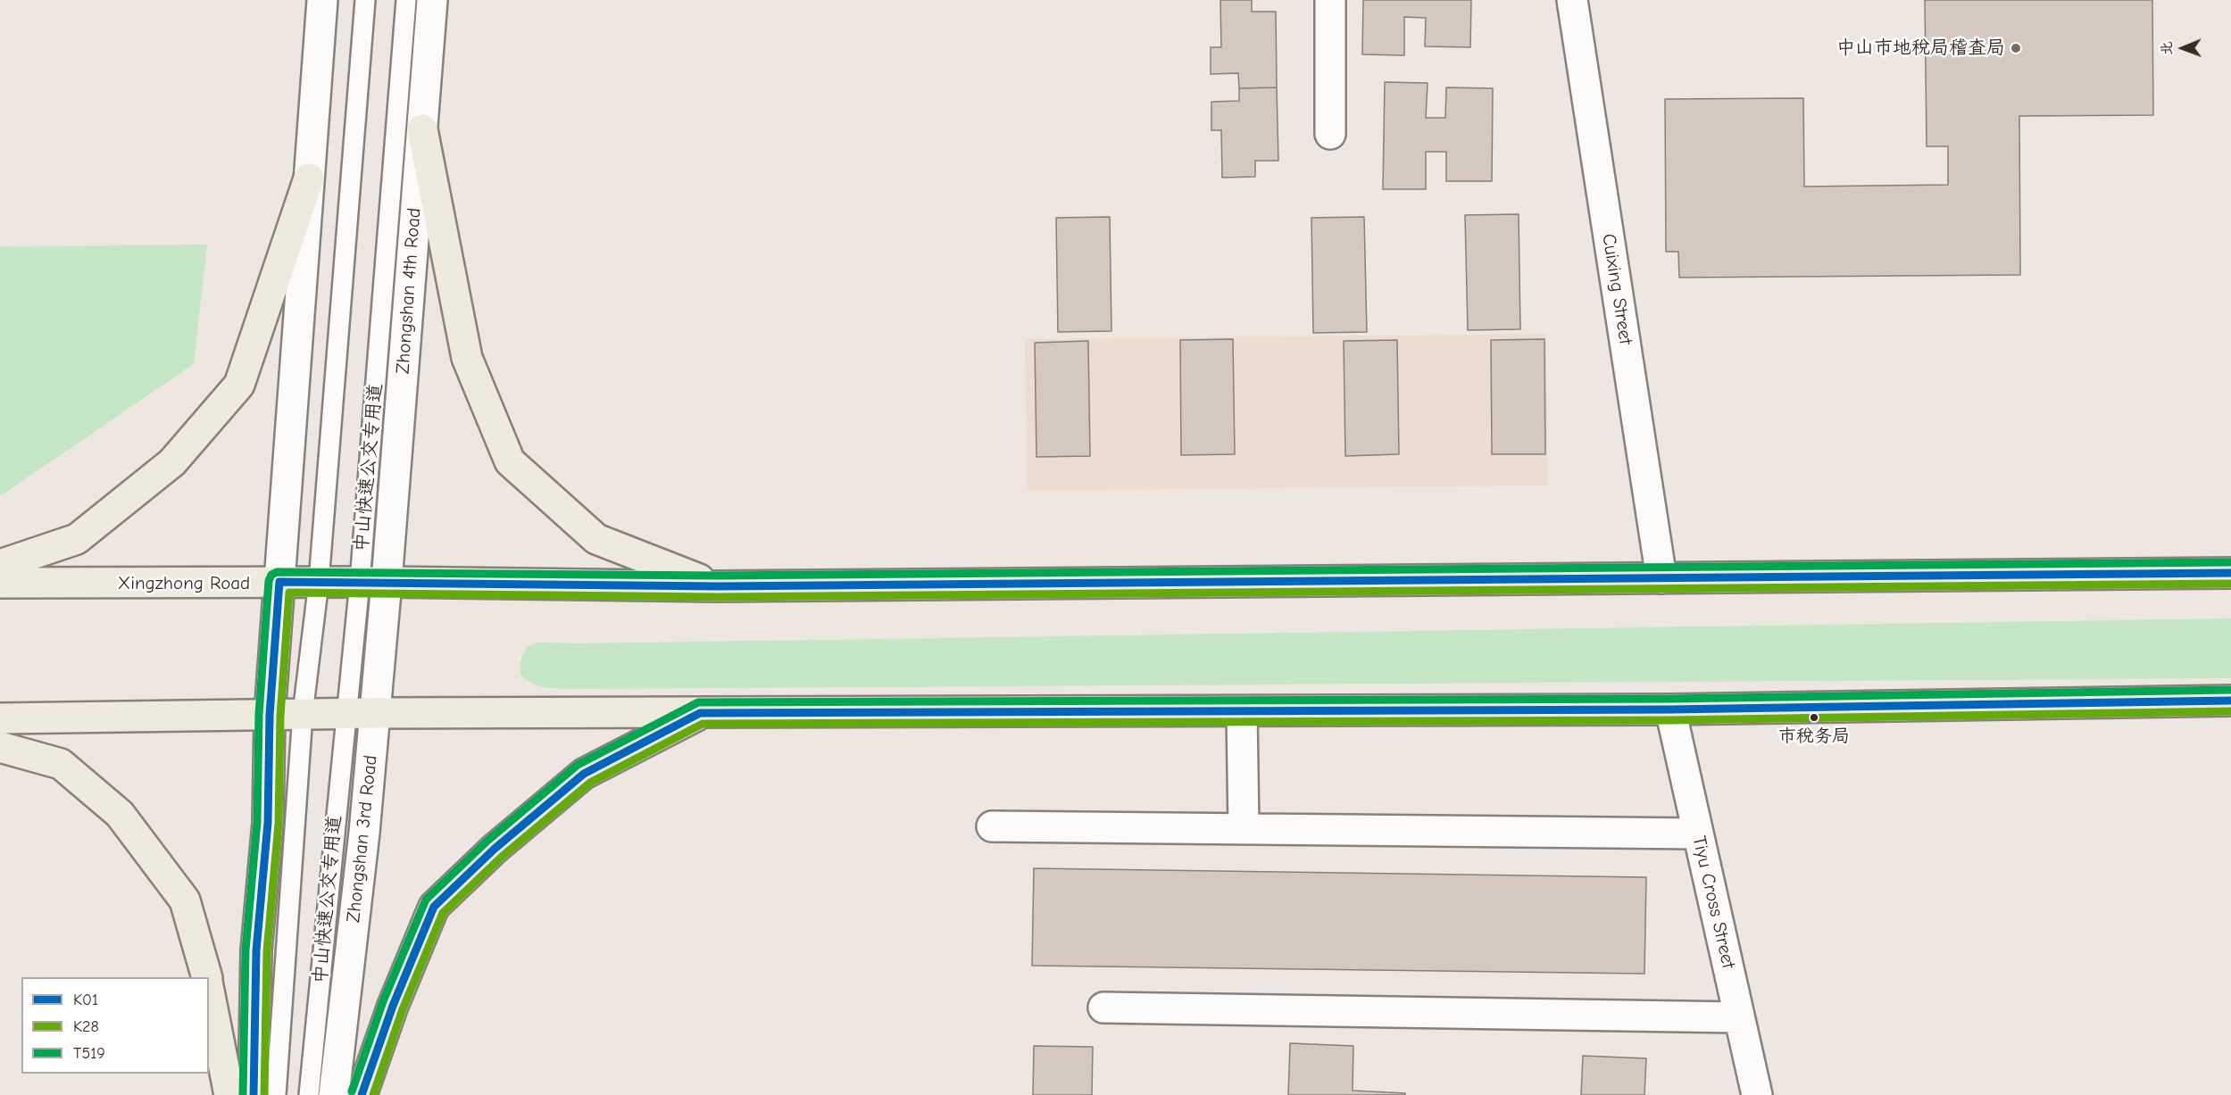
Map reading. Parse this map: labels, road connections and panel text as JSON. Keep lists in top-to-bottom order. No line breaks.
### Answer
{"streets":{"main road":["Xingzhong Road"],"street":["Cuixing Street","Zhongshan 4th Road","Zhongshan 3rd Road","Tiyu Cross Street"],"lane":["中山快速公交专用道"]},"crossings":[["Cuixing Street","Xingzhong Road"],["Zhongshan 4th Road","中山快速公交专用道"],["Zhongshan 4th Road","Xingzhong Road"],["Zhongshan 4th Road","Zhongshan 3rd Road"],["中山快速公交专用道","Xingzhong Road"],["中山快速公交专用道","Zhongshan 3rd Road"],["Xingzhong Road","Zhongshan 3rd Road"]],"places":["中山市地税局稽查局","市税务局"],"lines":["transit line T519","transit line K01","transit line K28"],"legend":["K01","K28","T519"],"north":"left"}
